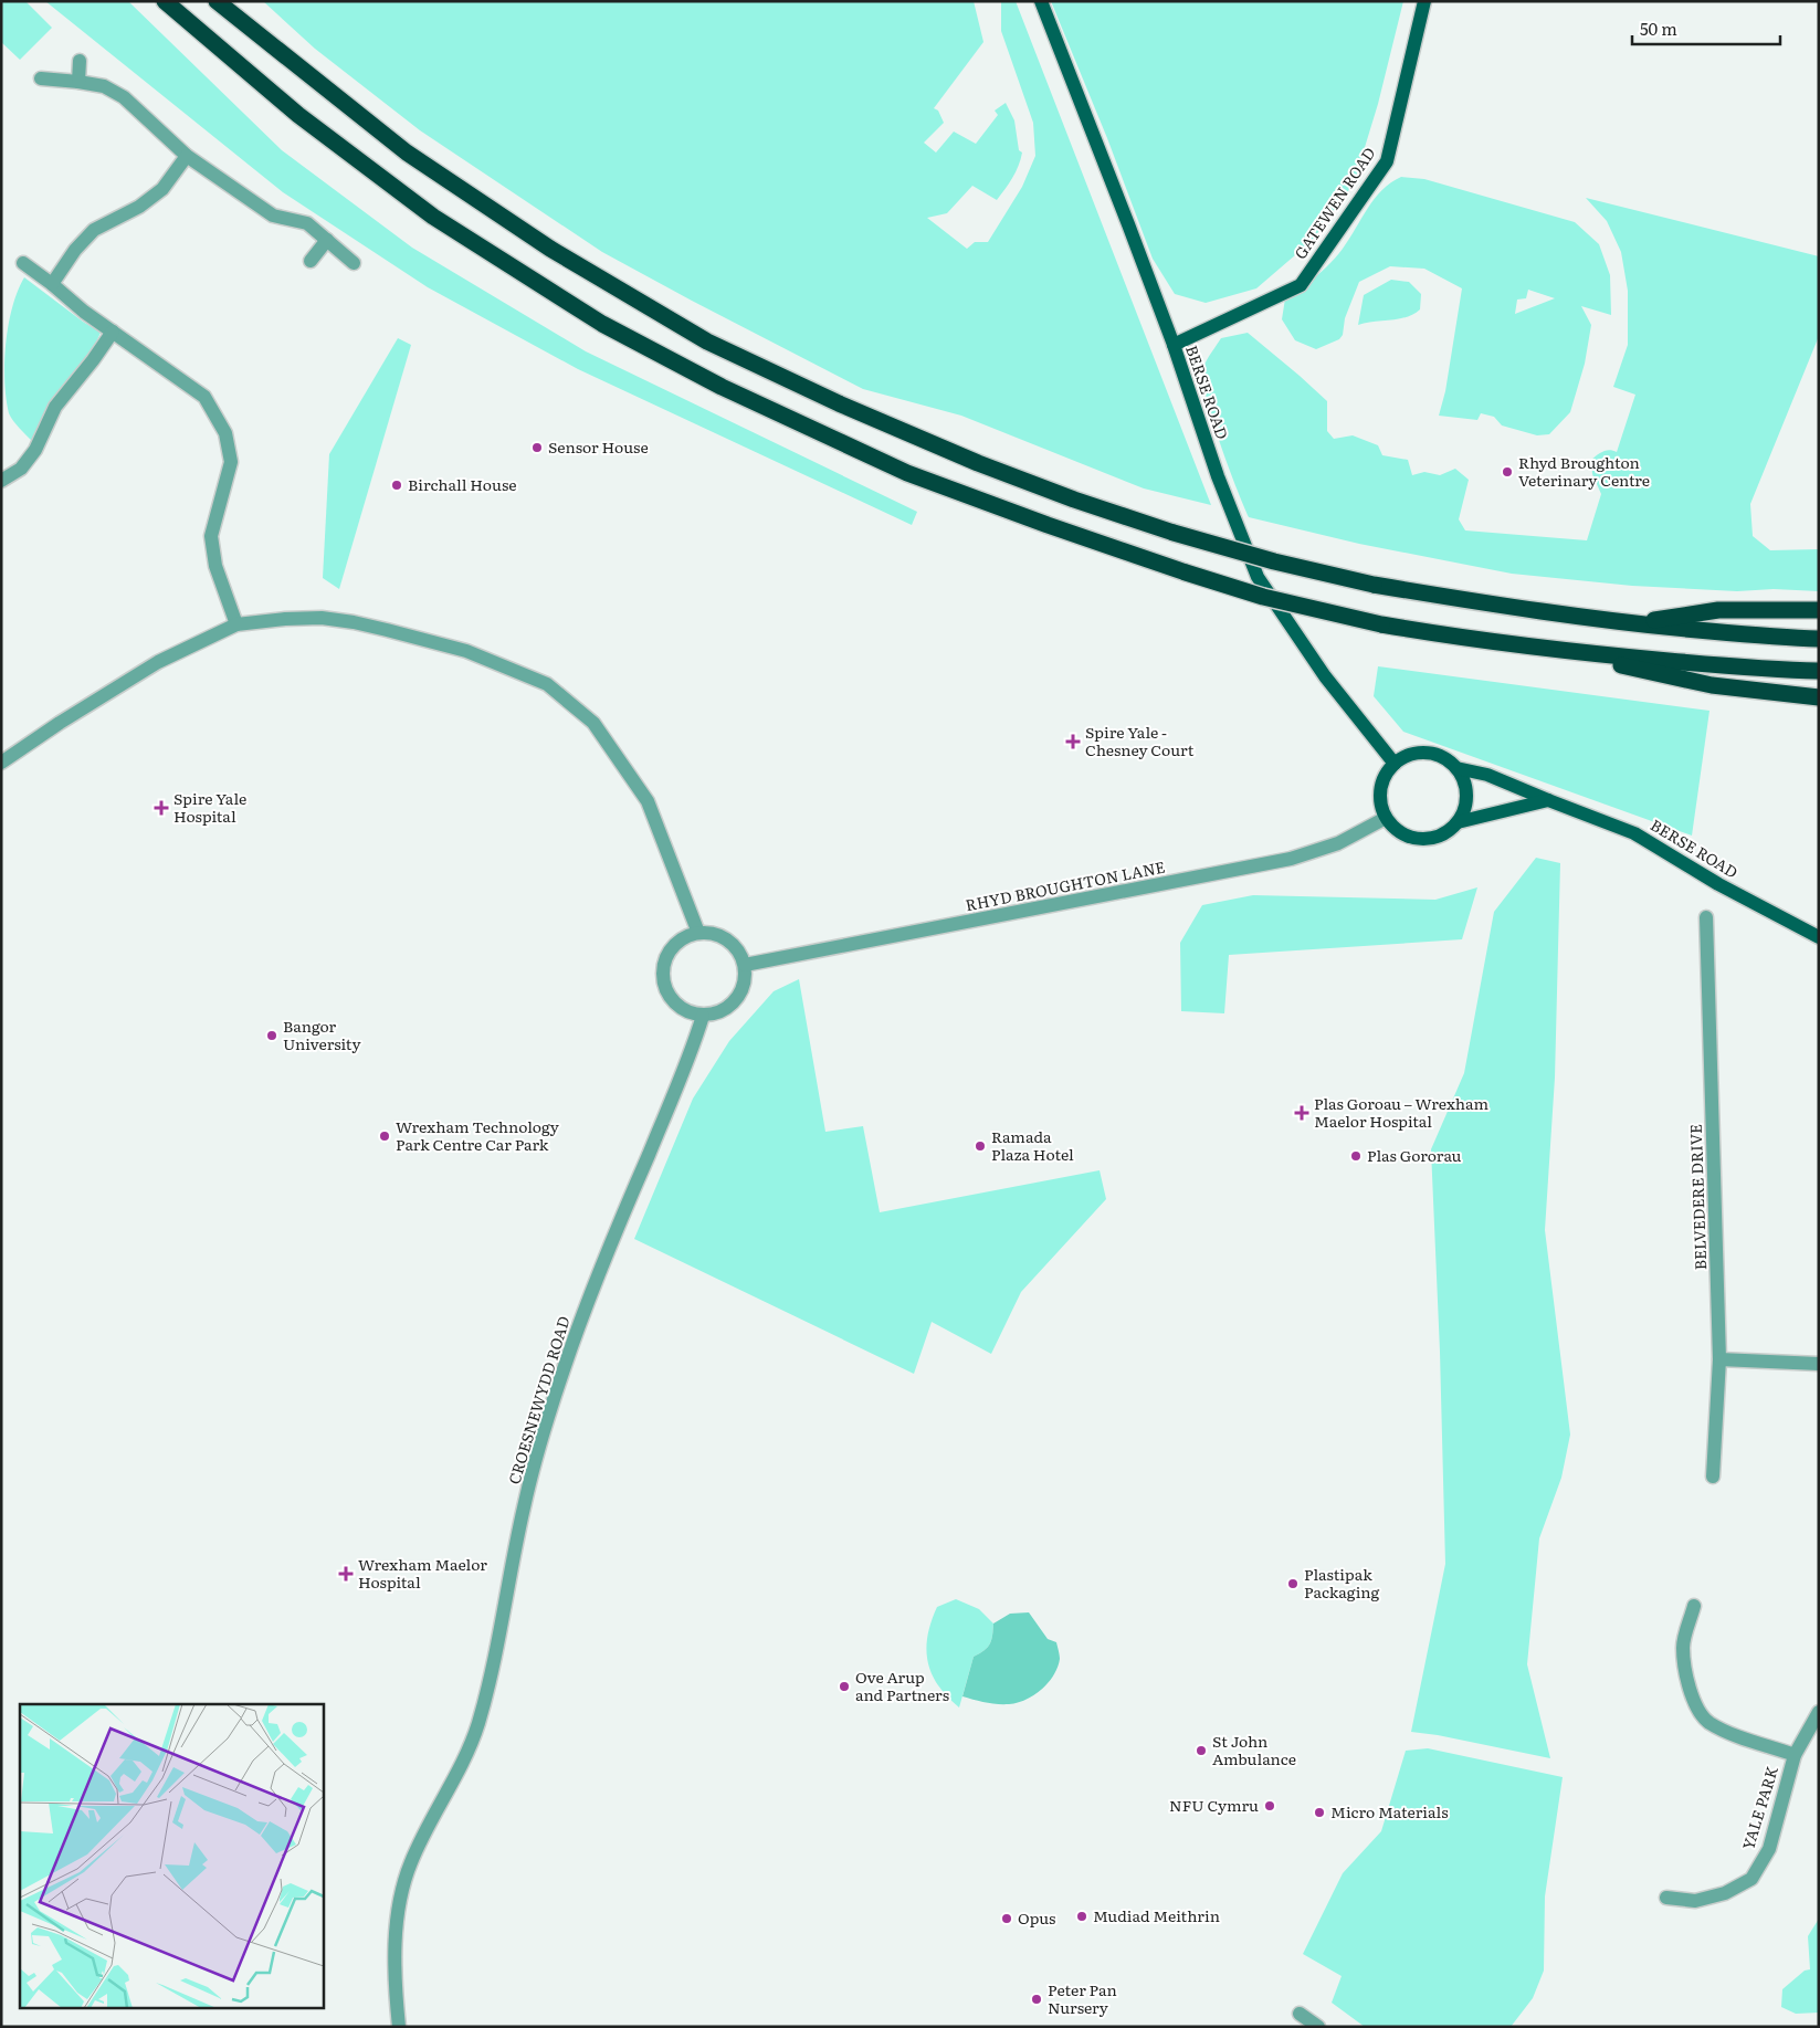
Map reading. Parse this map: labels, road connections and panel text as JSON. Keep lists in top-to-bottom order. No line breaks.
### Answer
{"streets":{"main road":["GATEWEN ROAD","BERSE ROAD"],"street":["RHYD BROUGHTON LANE","BELVEDERE DRIVE","CROESNEWYDD ROAD","YALE PARK"]},"crossings":[["GATEWEN ROAD","BERSE ROAD"],["BERSE ROAD","RHYD BROUGHTON LANE"],["RHYD BROUGHTON LANE","CROESNEWYDD ROAD"]],"places":{"other":["Sensor House","Rhyd Broughton Veterinary Centre","Birchall House","Bangor University","Wrexham Technology Park Centre Car Park","Ramada Plaza Hotel","Plas Gororau","Plastipak Packaging","Ove Arup and Partners","St John Ambulance","NFU Cymru","Micro Materials","Mudiad Meithrin","Opus","Peter Pan Nursery"],"health":["Spire Yale - Chesney Court","Spire Yale Hospital","Plas Goroau – Wrexham Maelor Hospital","Wrexham Maelor Hospital"]},"scale_bar":"50 m"}
